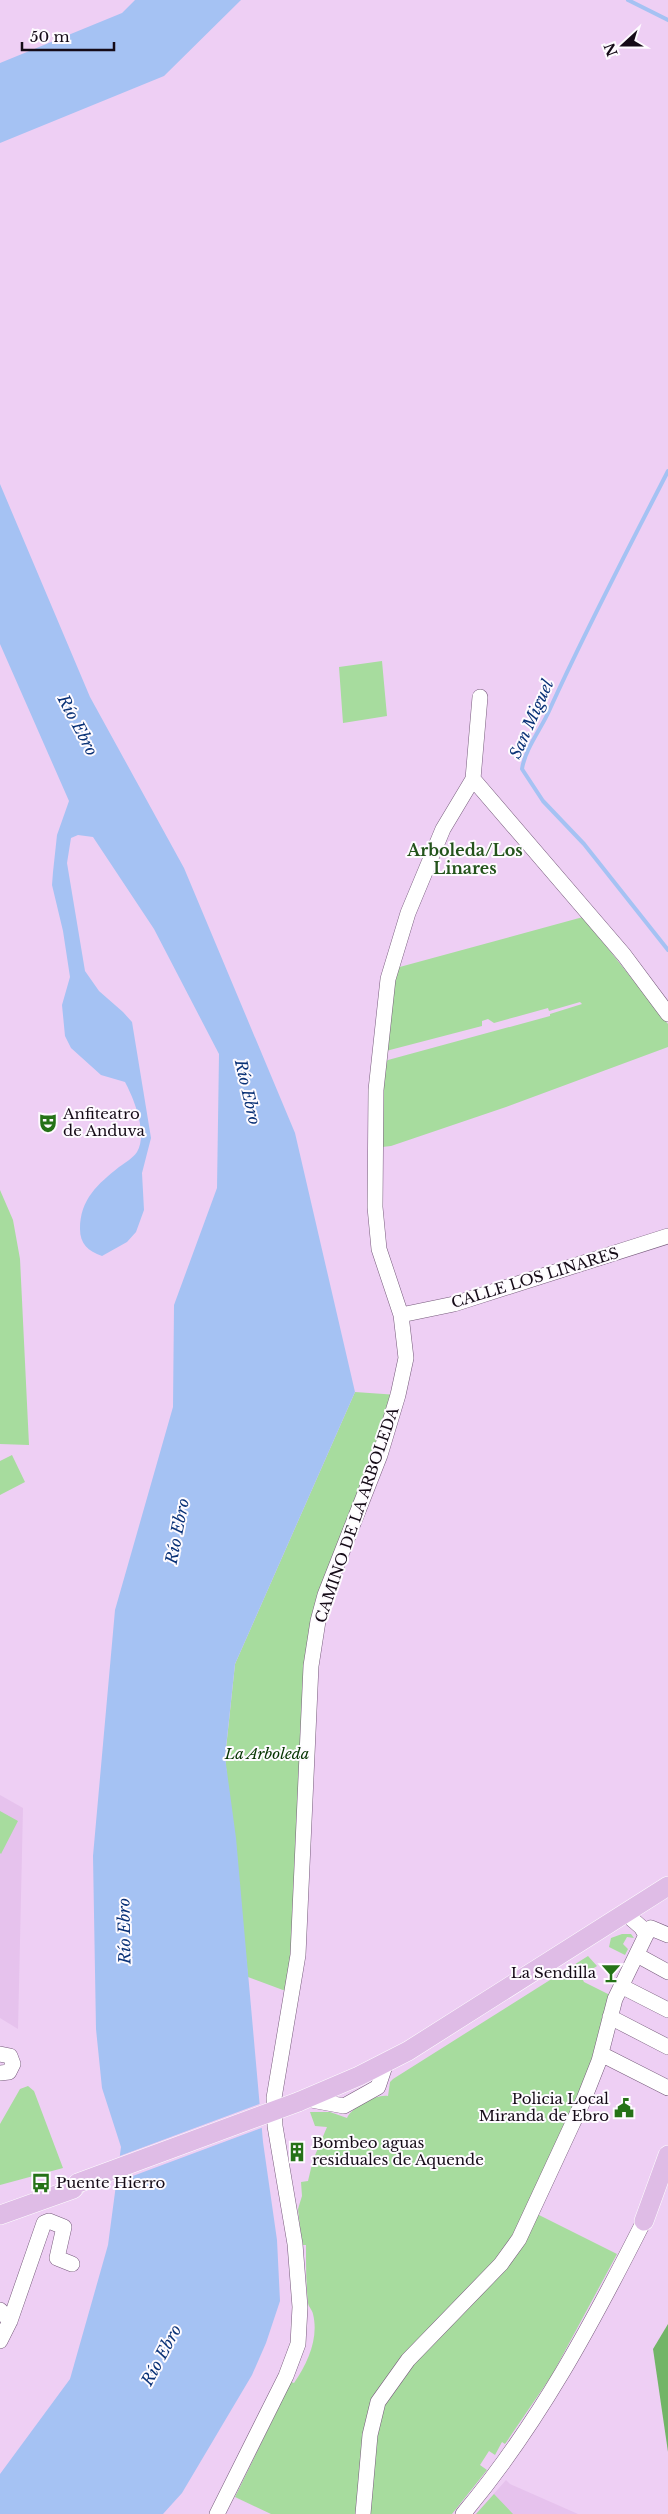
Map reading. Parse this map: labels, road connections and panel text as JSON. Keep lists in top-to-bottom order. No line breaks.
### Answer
{"streets":{"street":["CALLE LOS LINARES","CAMINO DE LA ARBOLEDA"]},"crossings":[["CALLE LOS LINARES","CAMINO DE LA ARBOLEDA"]],"districts":["Arboleda/Los Linares"],"water":["San Miguel","Río Ebro"],"parks":["La Arboleda"],"places":{"theatre":["Anfiteatro de Anduva"],"bar":["La Sendilla"],"public building":["Policia Local Miranda de Ebro"],"building":["Bombeo aguas residuales de Aquende"],"bus stop":["Puente Hierro"]},"scale_bar":"50 m","north":"left"}
